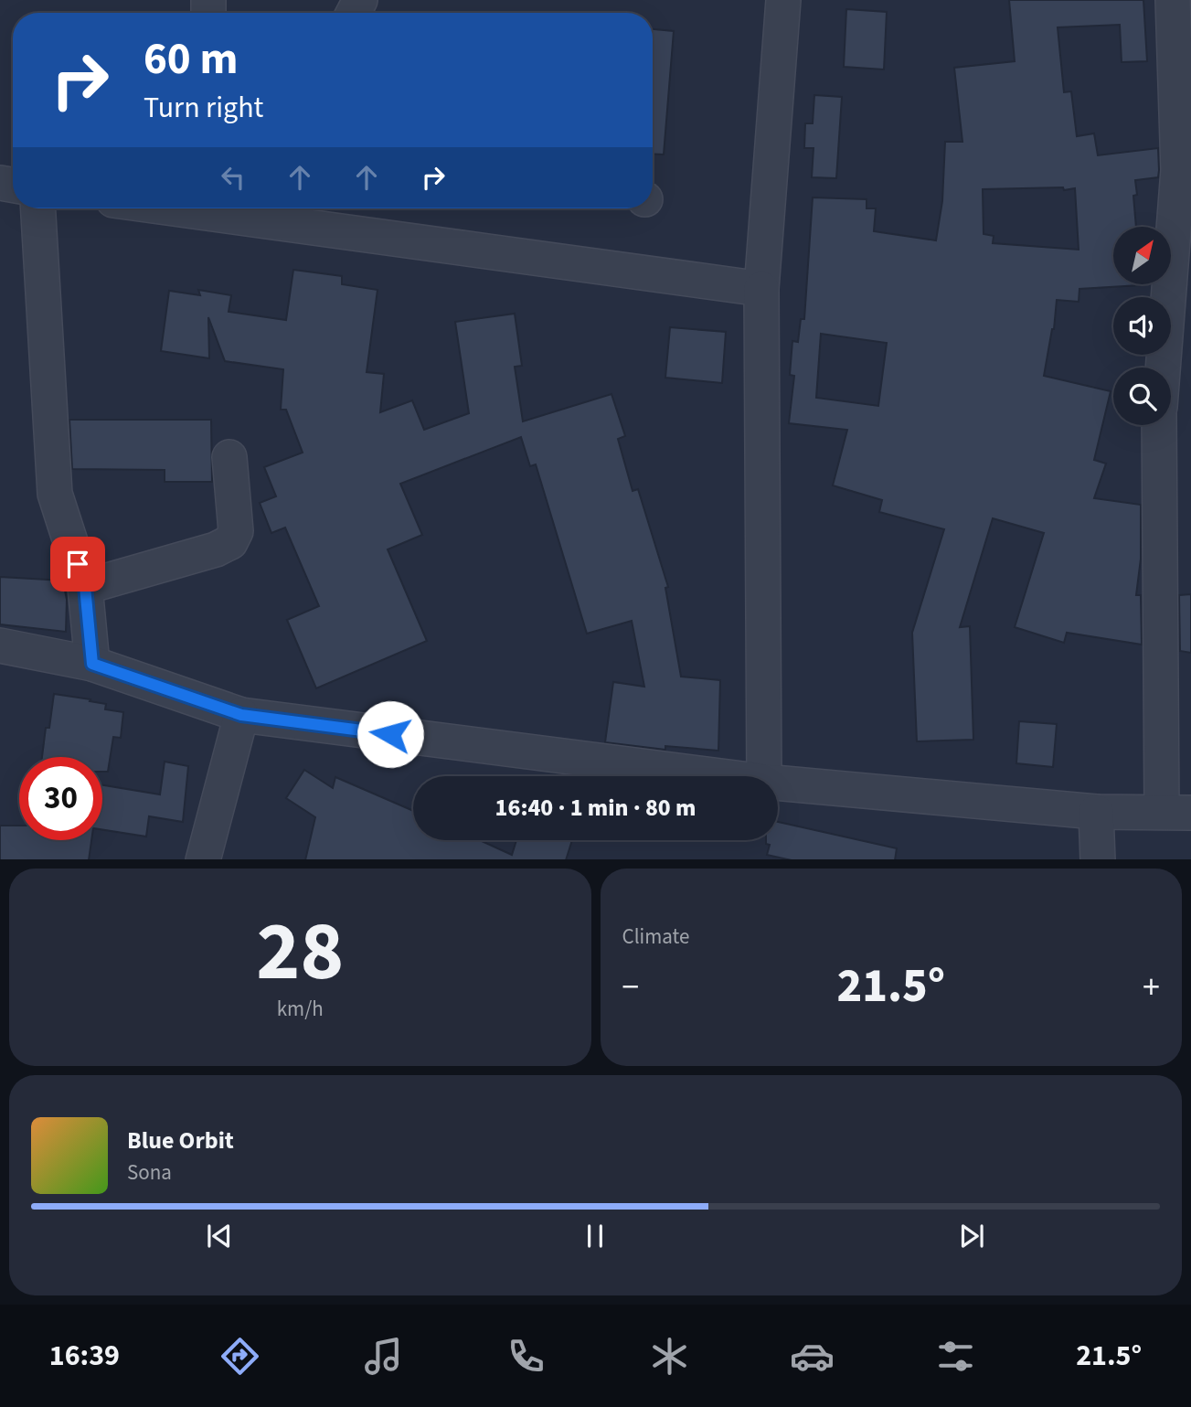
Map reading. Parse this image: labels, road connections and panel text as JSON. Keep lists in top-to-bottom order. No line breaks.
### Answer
{"north":"top right","page":{"turn":["60 m","Turn right"],"limit":"30","trip":"16:40 · 1 min · 80 m","tile":[["28","km/h"],"Climate"],"heat":["−","21.5°","+"],"song":["Blue Orbit","Sona"],"tabs":["16:39","21.5°"]}}
